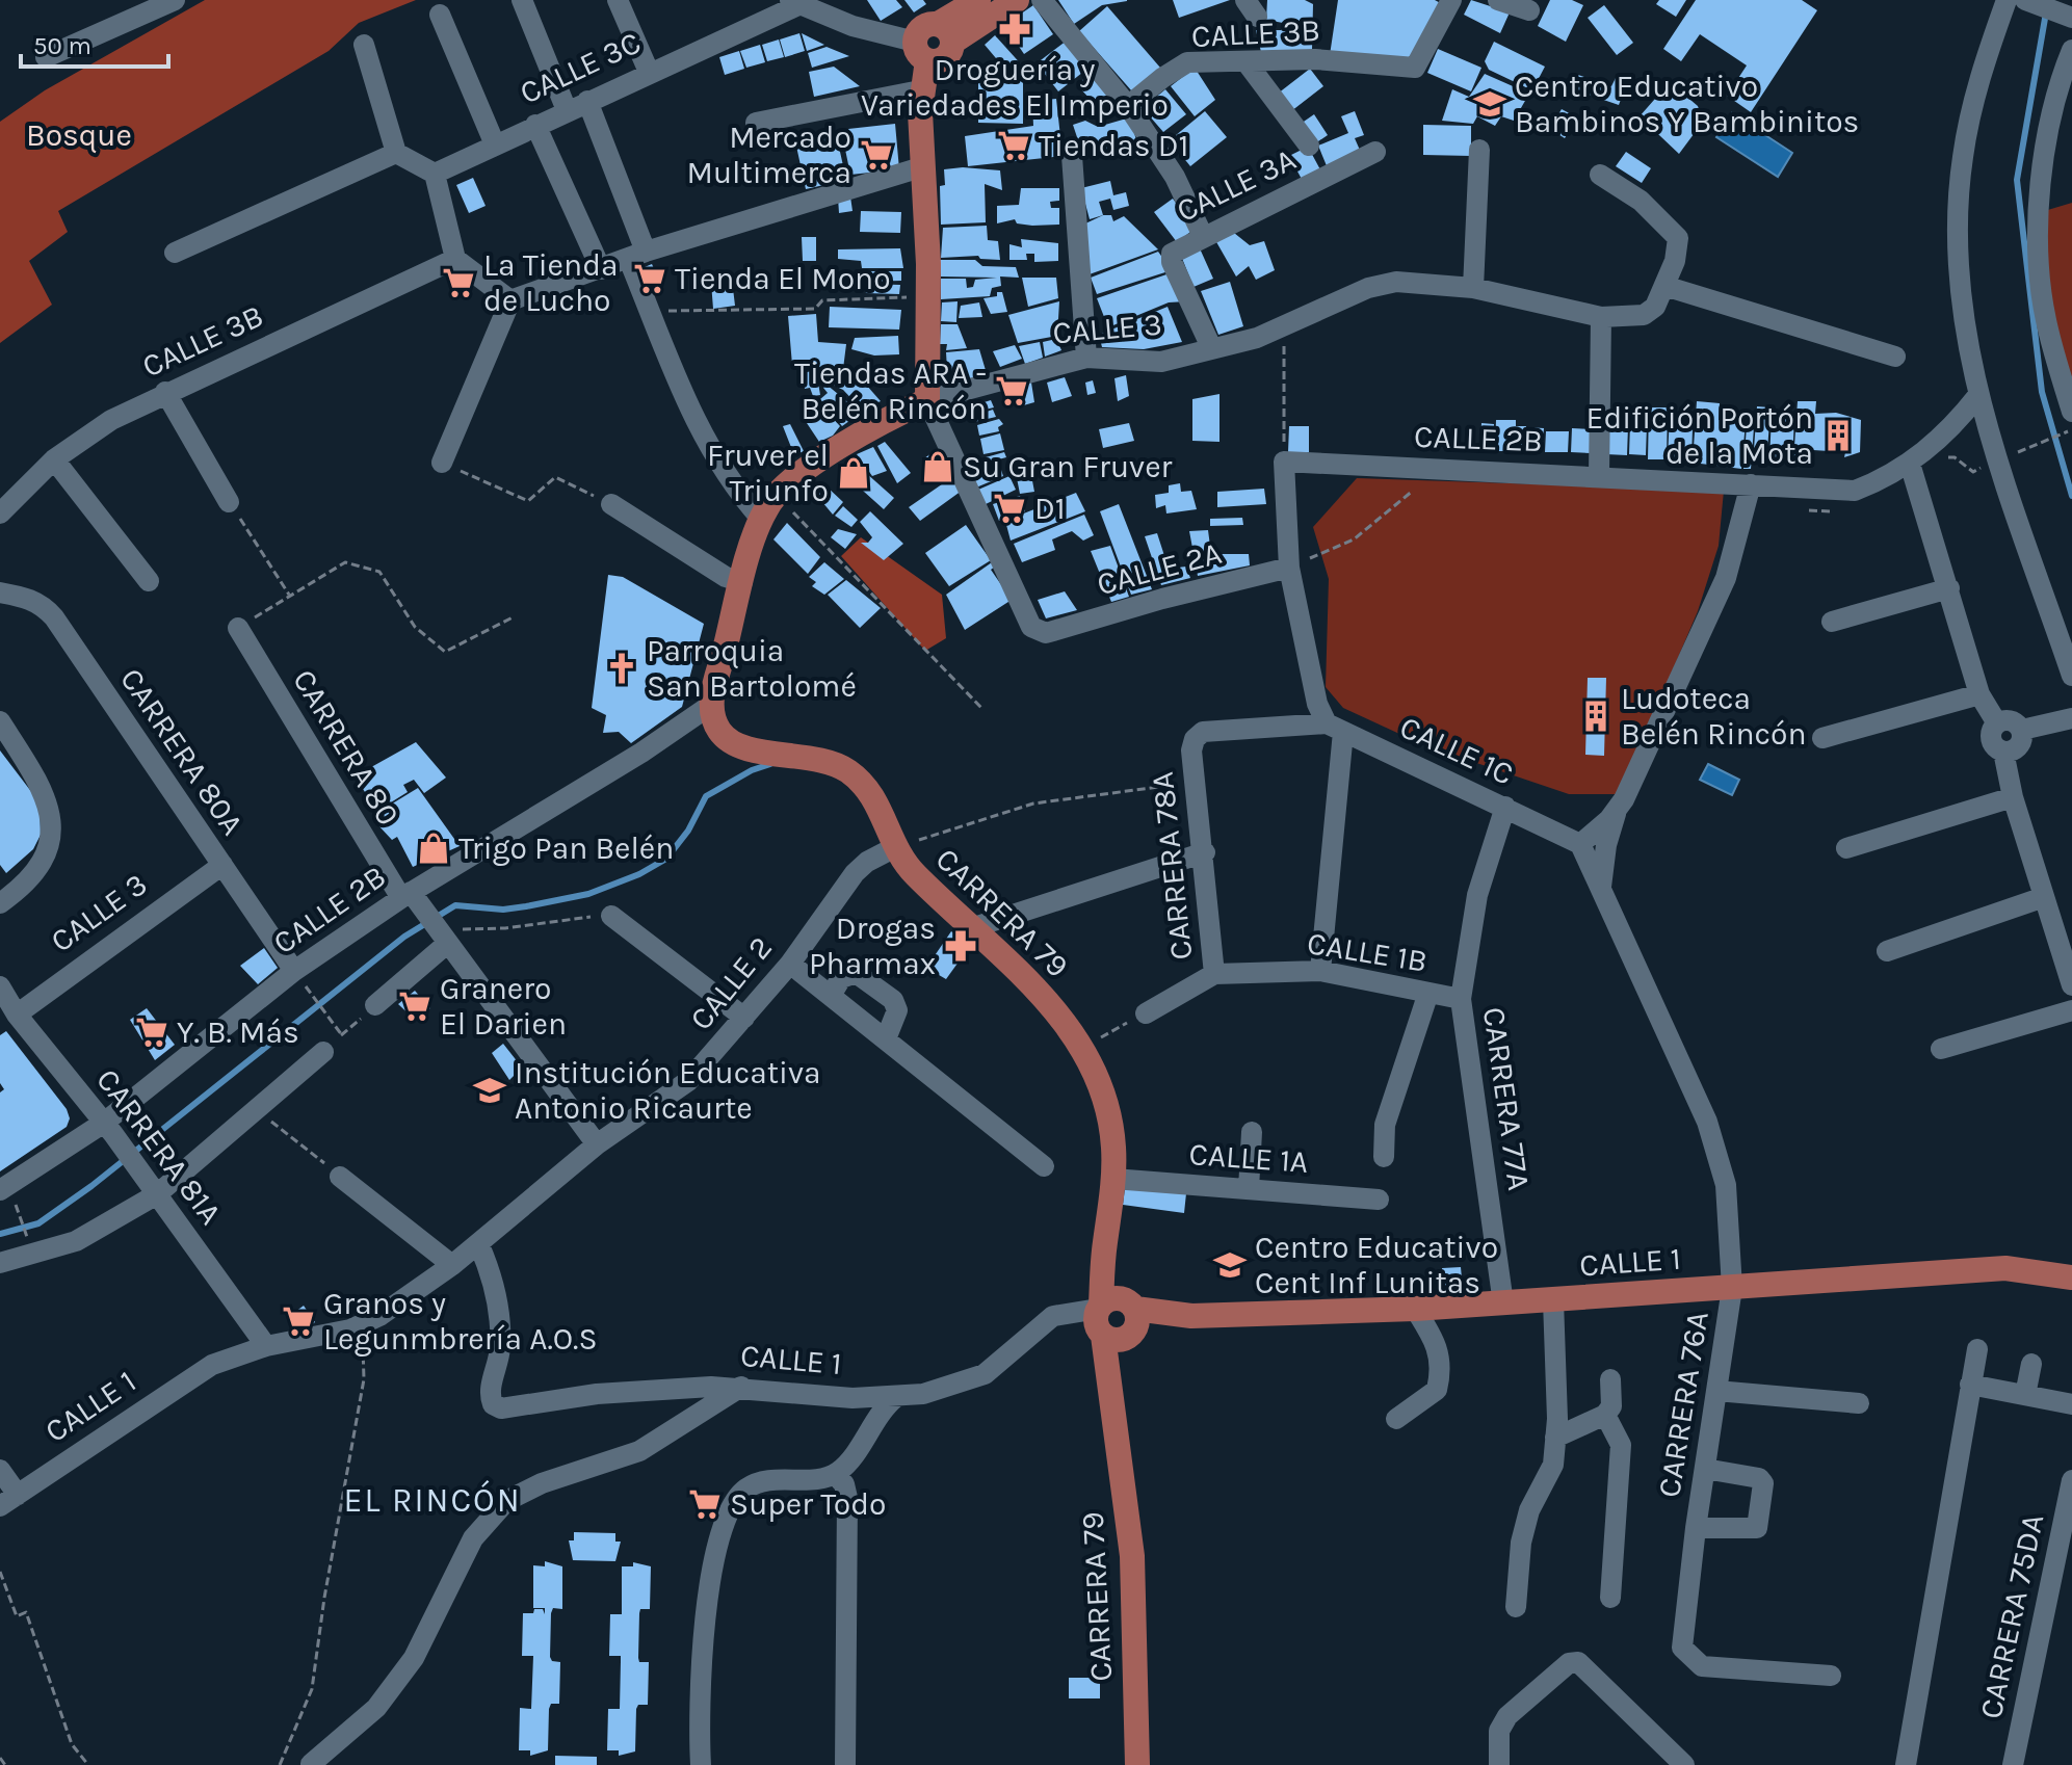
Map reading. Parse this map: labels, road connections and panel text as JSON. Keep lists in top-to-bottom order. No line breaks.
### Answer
{"streets":{"main road":["CALLE 3","CARRERA 79","CALLE 1"],"street":["CALLE 3B","CALLE 3C","CALLE 3A","CALLE 2B","CALLE 2A","CARRERA 80","CALLE 1C","CARRERA 80A","CARRERA 78A","CALLE 1B","CALLE 2","CARRERA 77A","CARRERA 81A","CALLE 1A","CARRERA 76A","CARRERA 75DA"]},"crossings":[["CALLE 3A","CALLE 3"],["CALLE 3","CALLE 2B"],["CALLE 3","CALLE 2A"],["CALLE 3","CARRERA 80A"],["CALLE 3","CARRERA 79"],["CALLE 3","CARRERA 81A"],["CALLE 2B","CARRERA 80"],["CALLE 2B","CARRERA 80A"],["CALLE 2B","CARRERA 79"],["CALLE 2B","CARRERA 81A"],["CARRERA 80","CALLE 2"],["CALLE 1C","CARRERA 78A"],["CALLE 1C","CARRERA 77A"],["CALLE 1C","CARRERA 76A"],["CARRERA 78A","CALLE 1B"],["CARRERA 79","CALLE 2"],["CARRERA 79","CALLE 1A"],["CARRERA 79","CALLE 1"],["CALLE 1B","CARRERA 77A"],["CALLE 2","CALLE 1"],["CARRERA 77A","CALLE 1"],["CARRERA 81A","CALLE 1"],["CALLE 1","CARRERA 76A"]],"districts":["EL RINCÓN"],"parks":["Bosque"],"places":{"pharmacy":["Droguería y Variedades El Imperio","Drogas Pharmax"],"school or university":["Centro Educativo Bambinos Y Bambinitos","Institución Educativa Antonio Ricaurte","Centro Educativo Cent Inf Lunitas"],"supermarket":["Tiendas D1","Mercado Multimerca","Tienda El Mono","La Tienda de Lucho","Tiendas ARA - Belén Rincón","D1","Granero El Darien","Y. B. Más","Granos y Legunmbrería A.O.S","Super Todo"],"building":["Edifición Portón de la Mota","Ludoteca Belén Rincón"],"shop":["Su Gran Fruver","Fruver el Triunfo","Trigo Pan Belén"],"church":["Parroquia San Bartolomé"]},"scale_bar":"50 m"}
